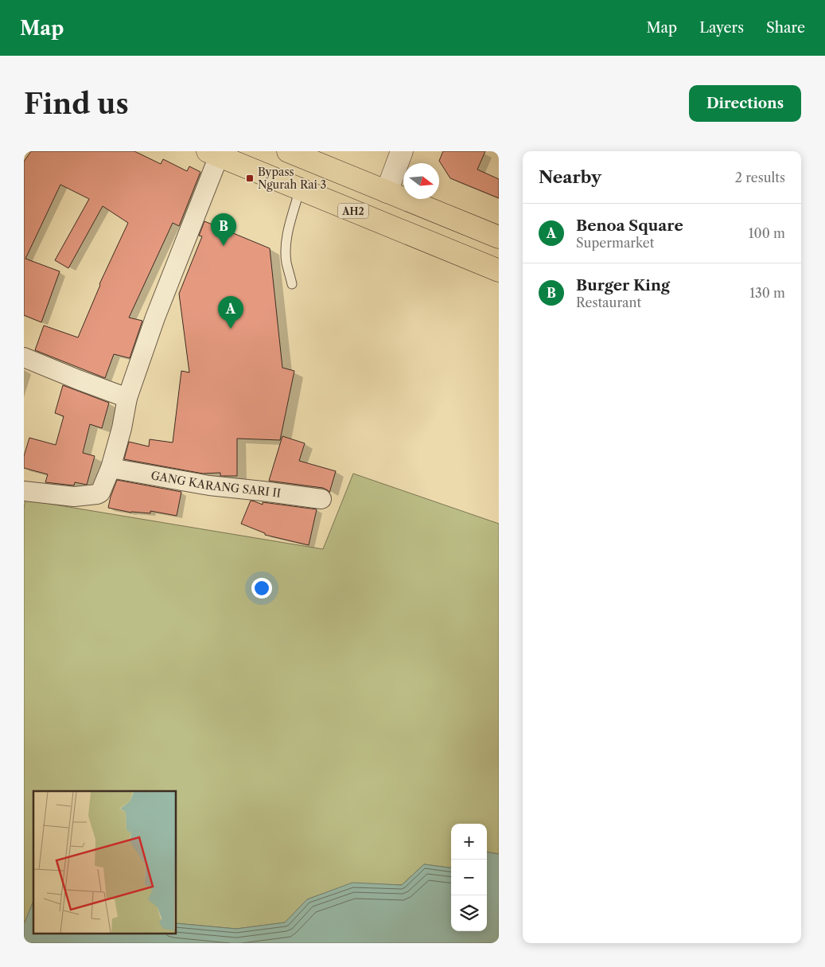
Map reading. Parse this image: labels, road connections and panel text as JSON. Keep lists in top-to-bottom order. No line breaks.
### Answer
{"streets":{"highway":["AH2"],"street":["GANG KARANG SARI II"]},"places":{"transit":["Bypass Ngurah Rai 3"]},"north":"right","page":{"header":"Map","nav":["Map","Layers","Share"],"buttons":"Directions","title":"Find us","heading":["Nearby","2 results"],"list":[{"mark":"A","name":"Benoa Square","note":"Supermarket","value":"100 m"},{"mark":"B","name":"Burger King","note":"Restaurant","value":"130 m"}],"pins":["B","A"],"map_buttons":["+","−"]}}
